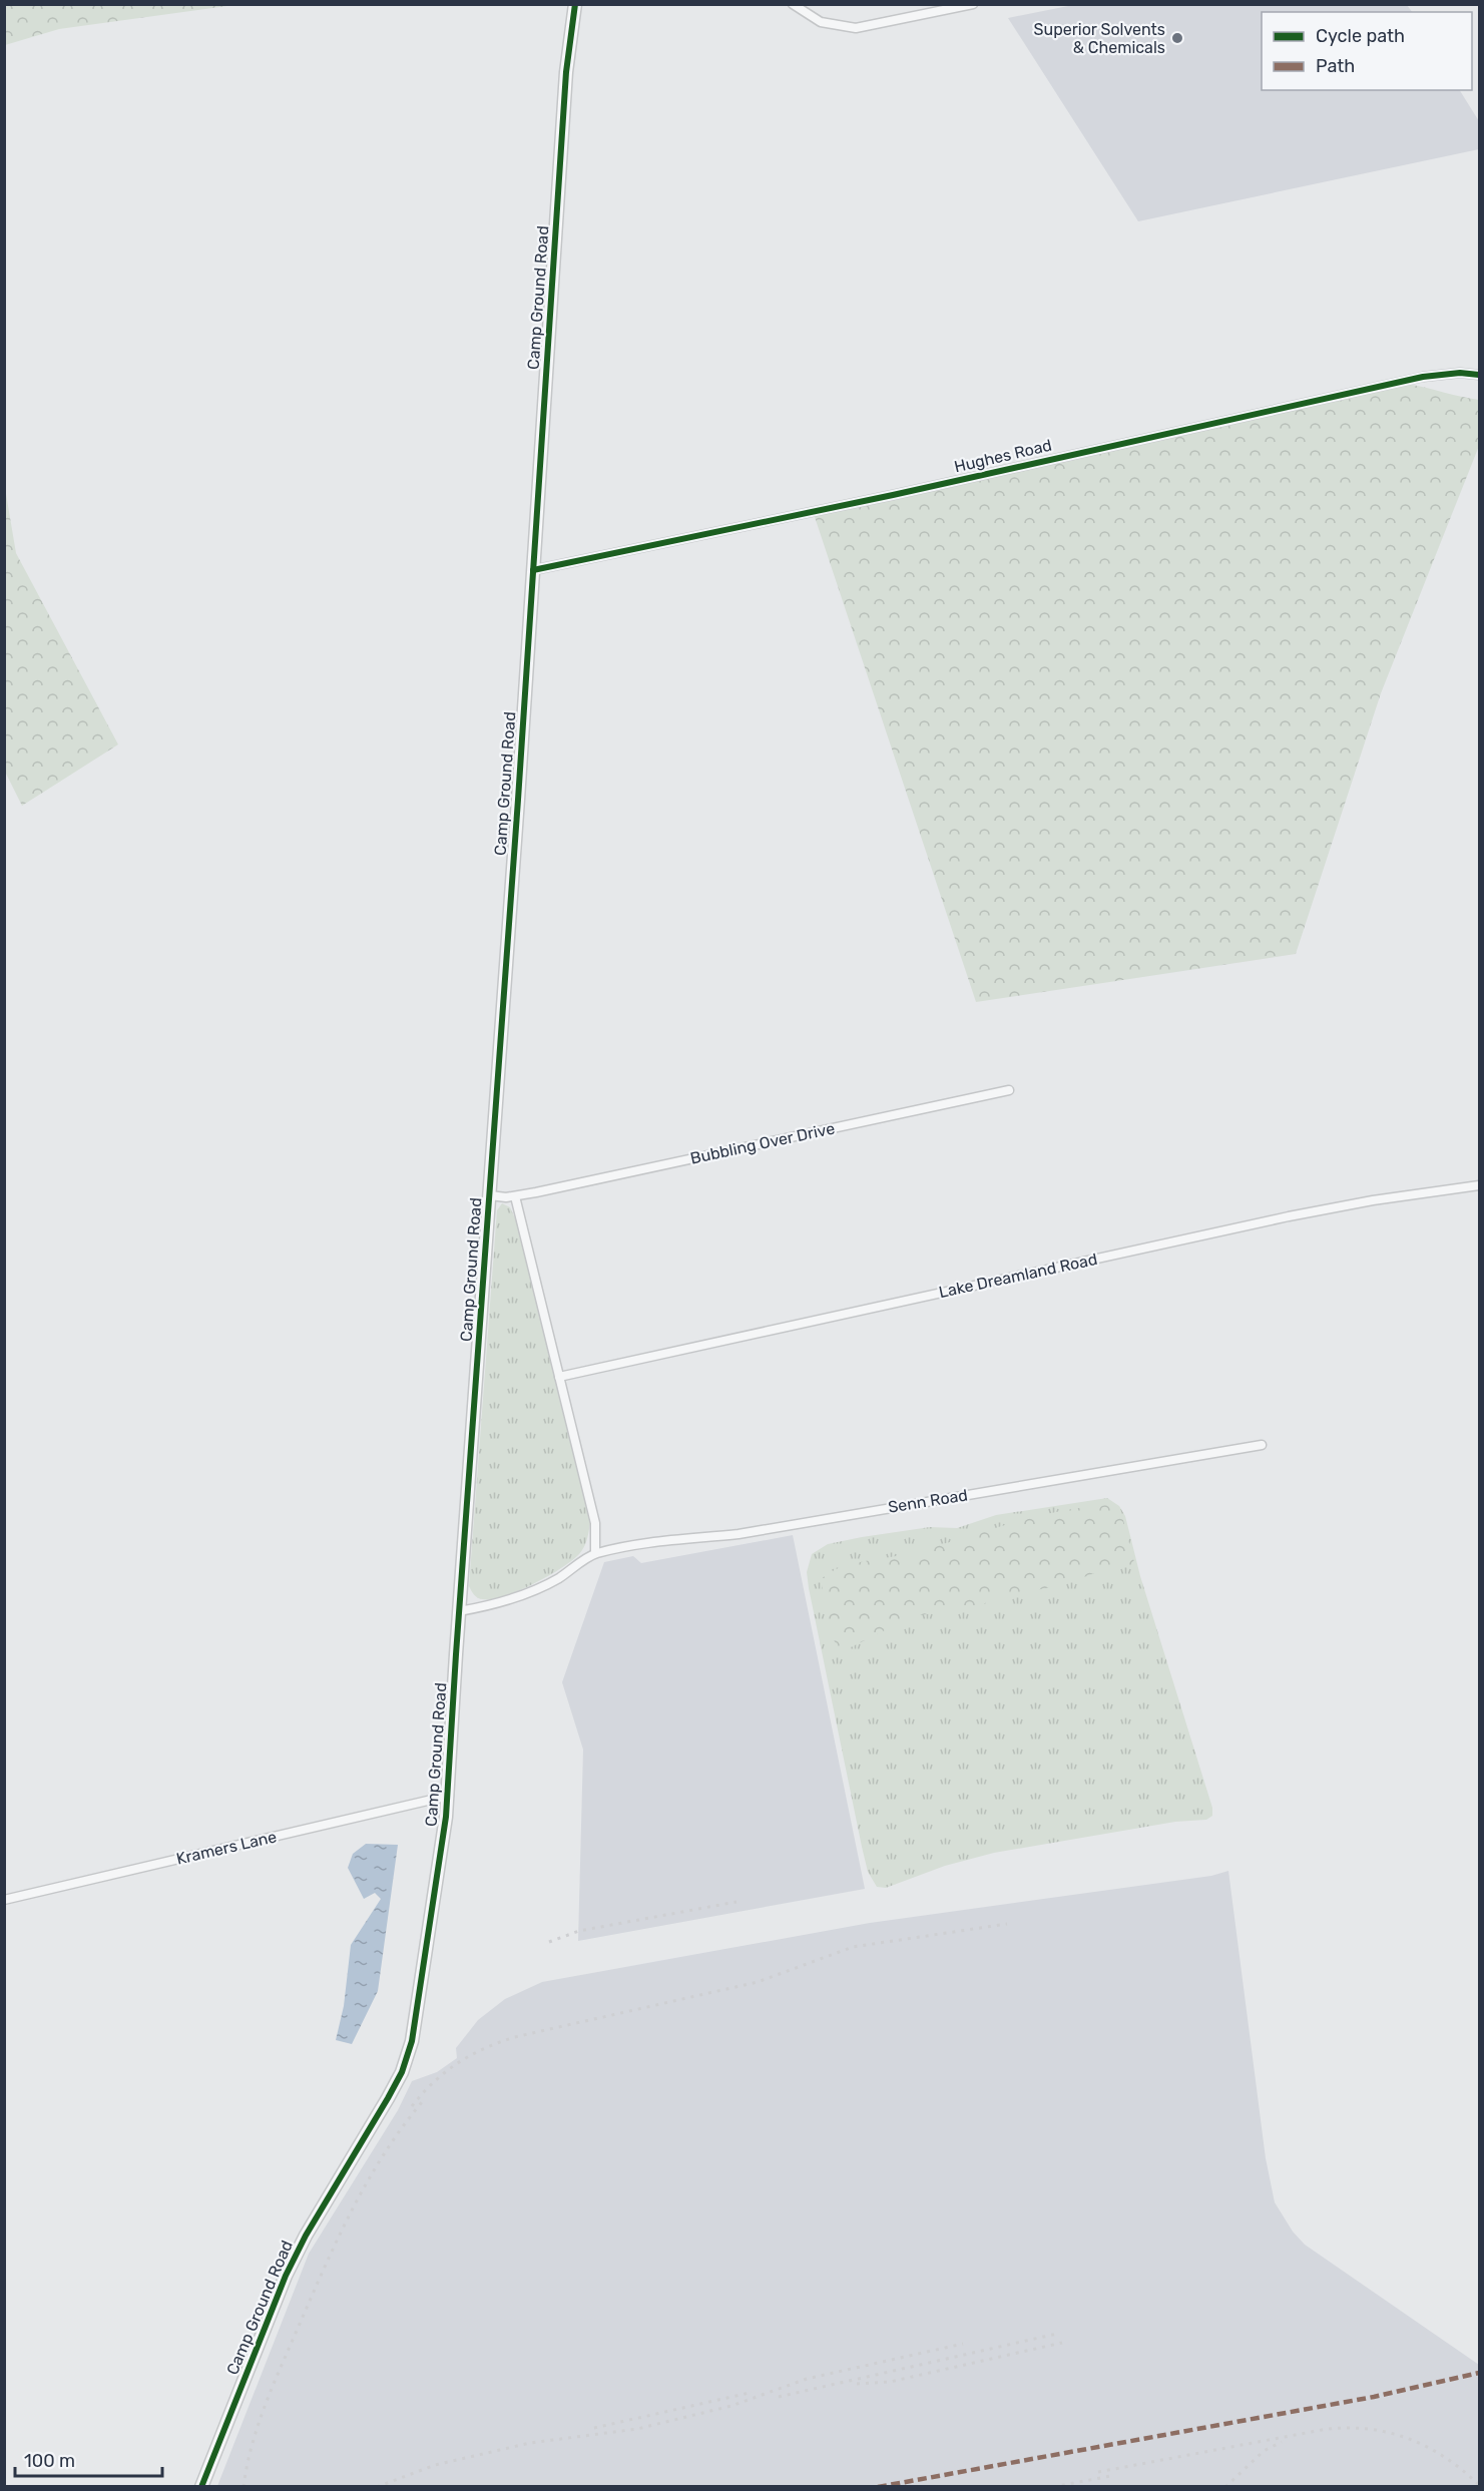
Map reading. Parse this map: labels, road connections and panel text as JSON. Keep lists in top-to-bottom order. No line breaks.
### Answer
{"streets":{"street":["Camp Ground Road","Hughes Road","Bubbling Over Drive","Lake Dreamland Road","Senn Road","Kramers Lane"]},"crossings":[["Camp Ground Road","Hughes Road"],["Camp Ground Road","Bubbling Over Drive"],["Camp Ground Road","Kramers Lane"]],"places":["Superior Solvents & Chemicals"],"legend":["Cycle path","Path"],"scale_bar":"100 m"}
